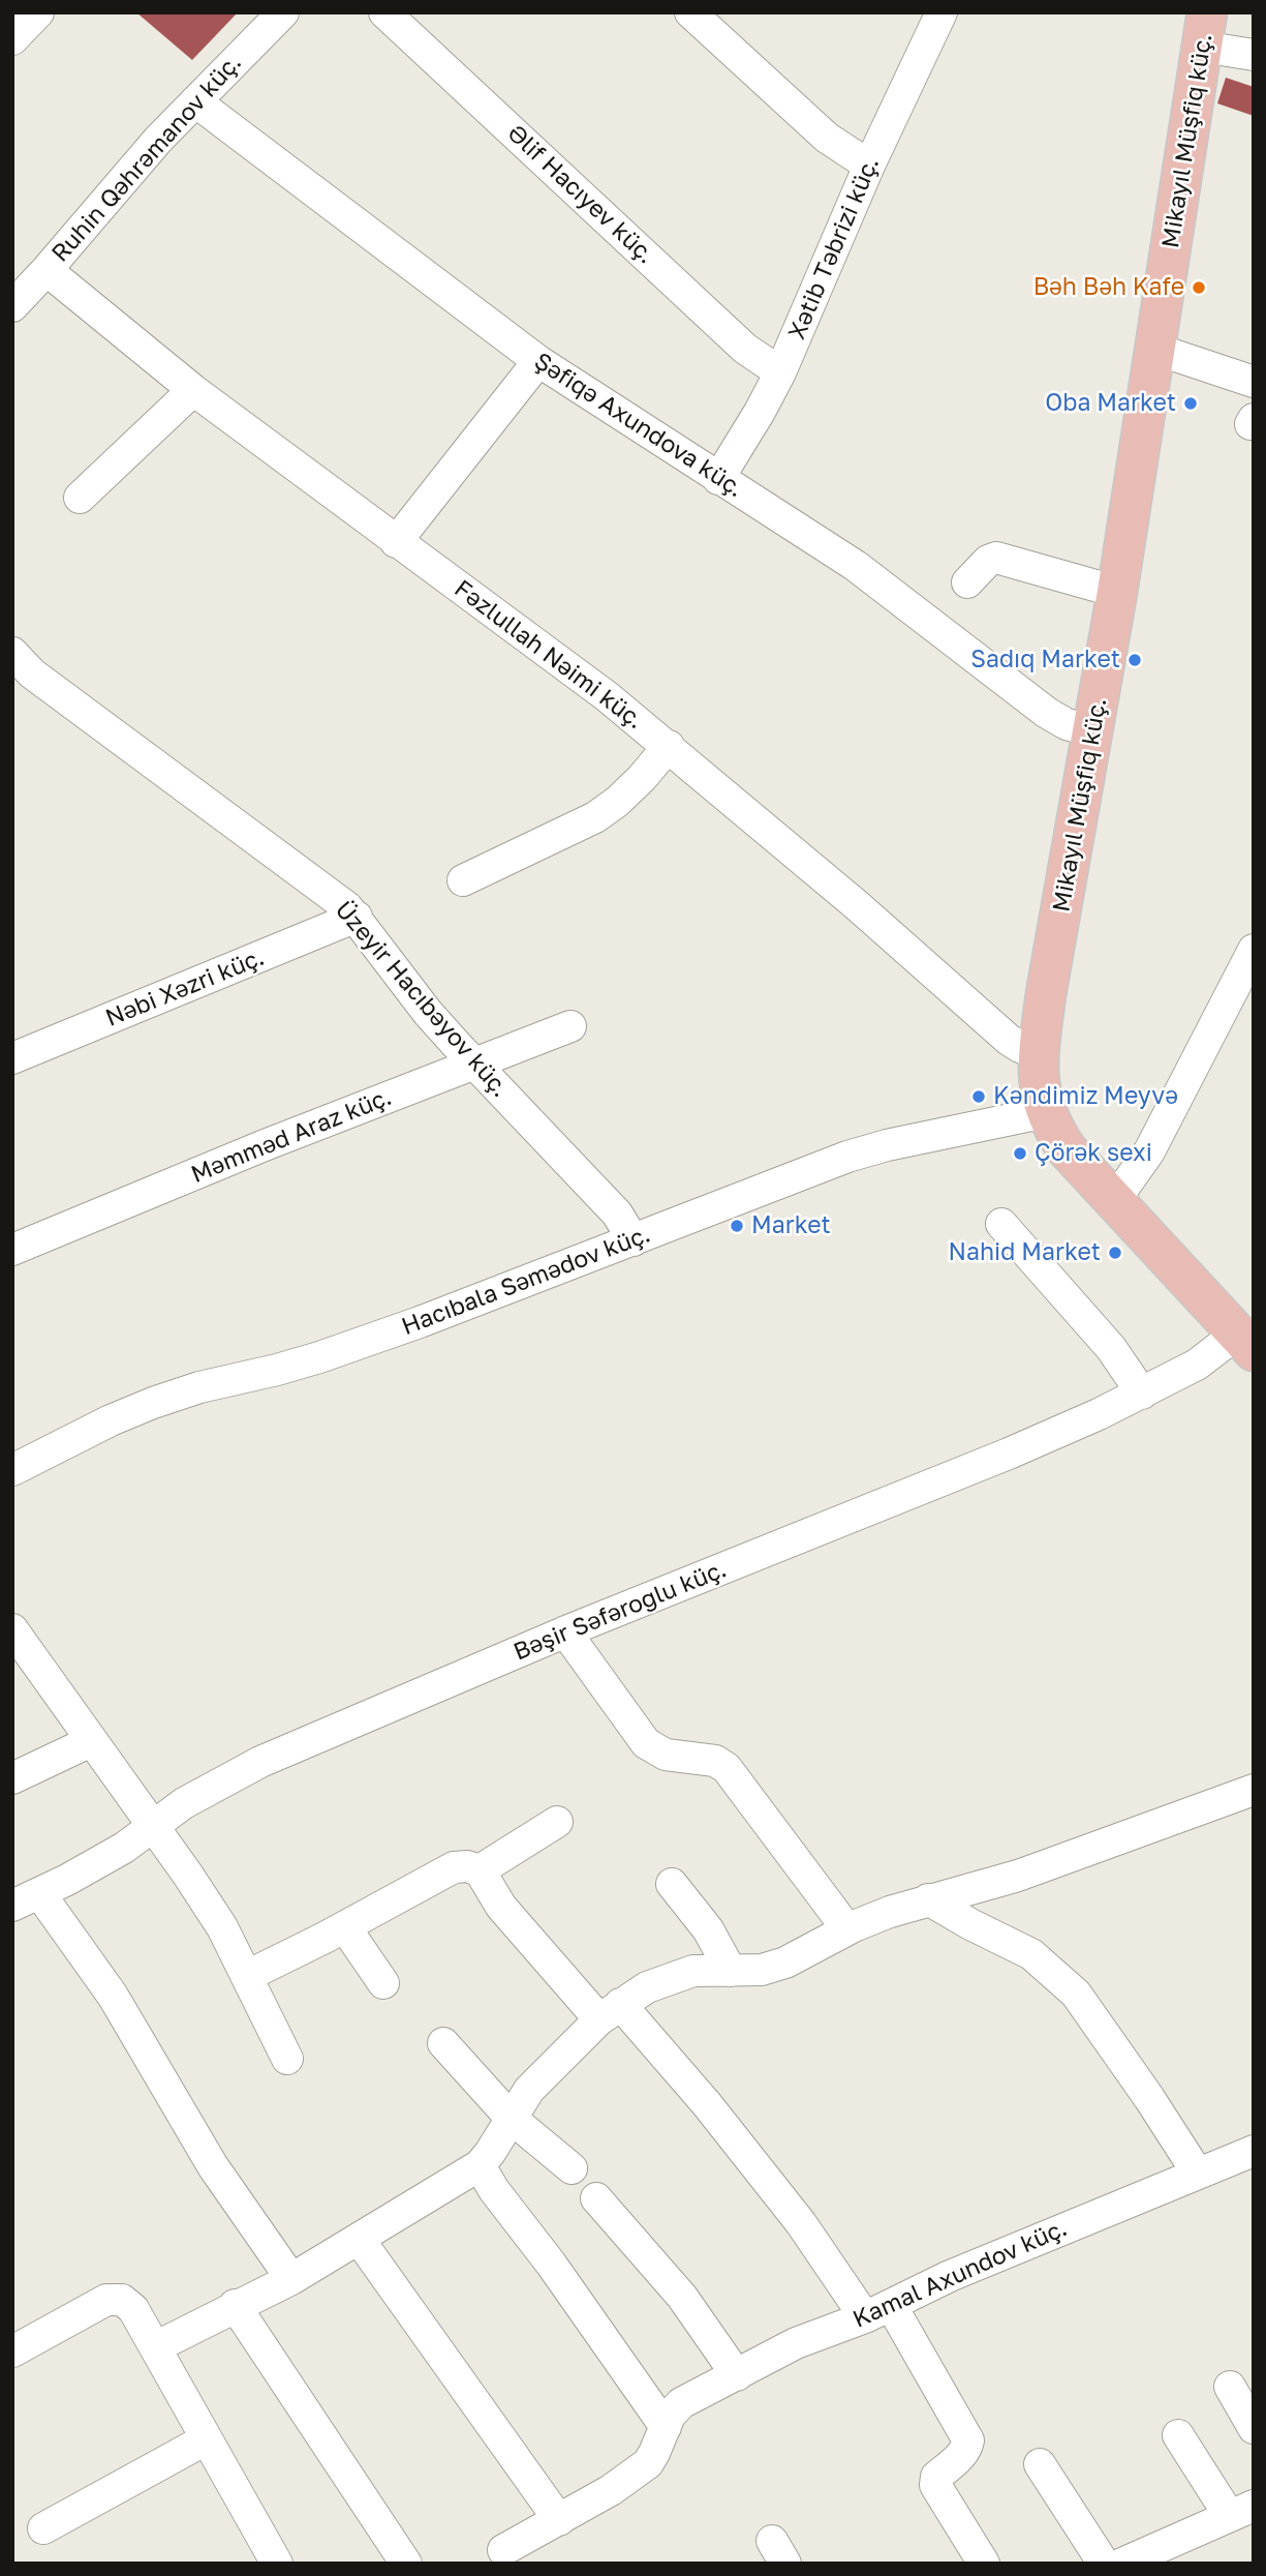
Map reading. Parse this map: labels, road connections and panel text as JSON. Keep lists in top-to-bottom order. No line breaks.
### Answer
{"streets":{"main road":["Mikayıl Müşfiq küç."],"street":["Ruhin Qəhrəmanov küç.","Əlif Hacıyev küç.","Xətib Təbrizi küç.","Şəfiqə Axundova küç.","Fəzlullah Nəimi küç.","Nəbi Xəzri küç.","Üzeyir Hacıbəyov küç.","Məmməd Araz küç.","Hacıbala Səmədov küç.","Bəşir Səfəroğlu küç.","Kamal Axundov küç."]},"crossings":[["Mikayıl Müşfiq küç.","Şəfiqə Axundova küç."],["Mikayıl Müşfiq küç.","Fəzlullah Nəimi küç."],["Mikayıl Müşfiq küç.","Hacıbala Səmədov küç."],["Mikayıl Müşfiq küç.","Bəşir Səfəroğlu küç."],["Ruhin Qəhrəmanov küç.","Şəfiqə Axundova küç."],["Ruhin Qəhrəmanov küç.","Fəzlullah Nəimi küç."],["Əlif Hacıyev küç.","Xətib Təbrizi küç."],["Xətib Təbrizi küç.","Şəfiqə Axundova küç."],["Nəbi Xəzri küç.","Üzeyir Hacıbəyov küç."],["Üzeyir Hacıbəyov küç.","Məmməd Araz küç."],["Üzeyir Hacıbəyov küç.","Hacıbala Səmədov küç."]],"places":["Bəh Bəh Kafe","Oba Market","Sadıq Market","Kəndimiz Meyvə","Çörək sexi","Market","Nahid Market"]}
